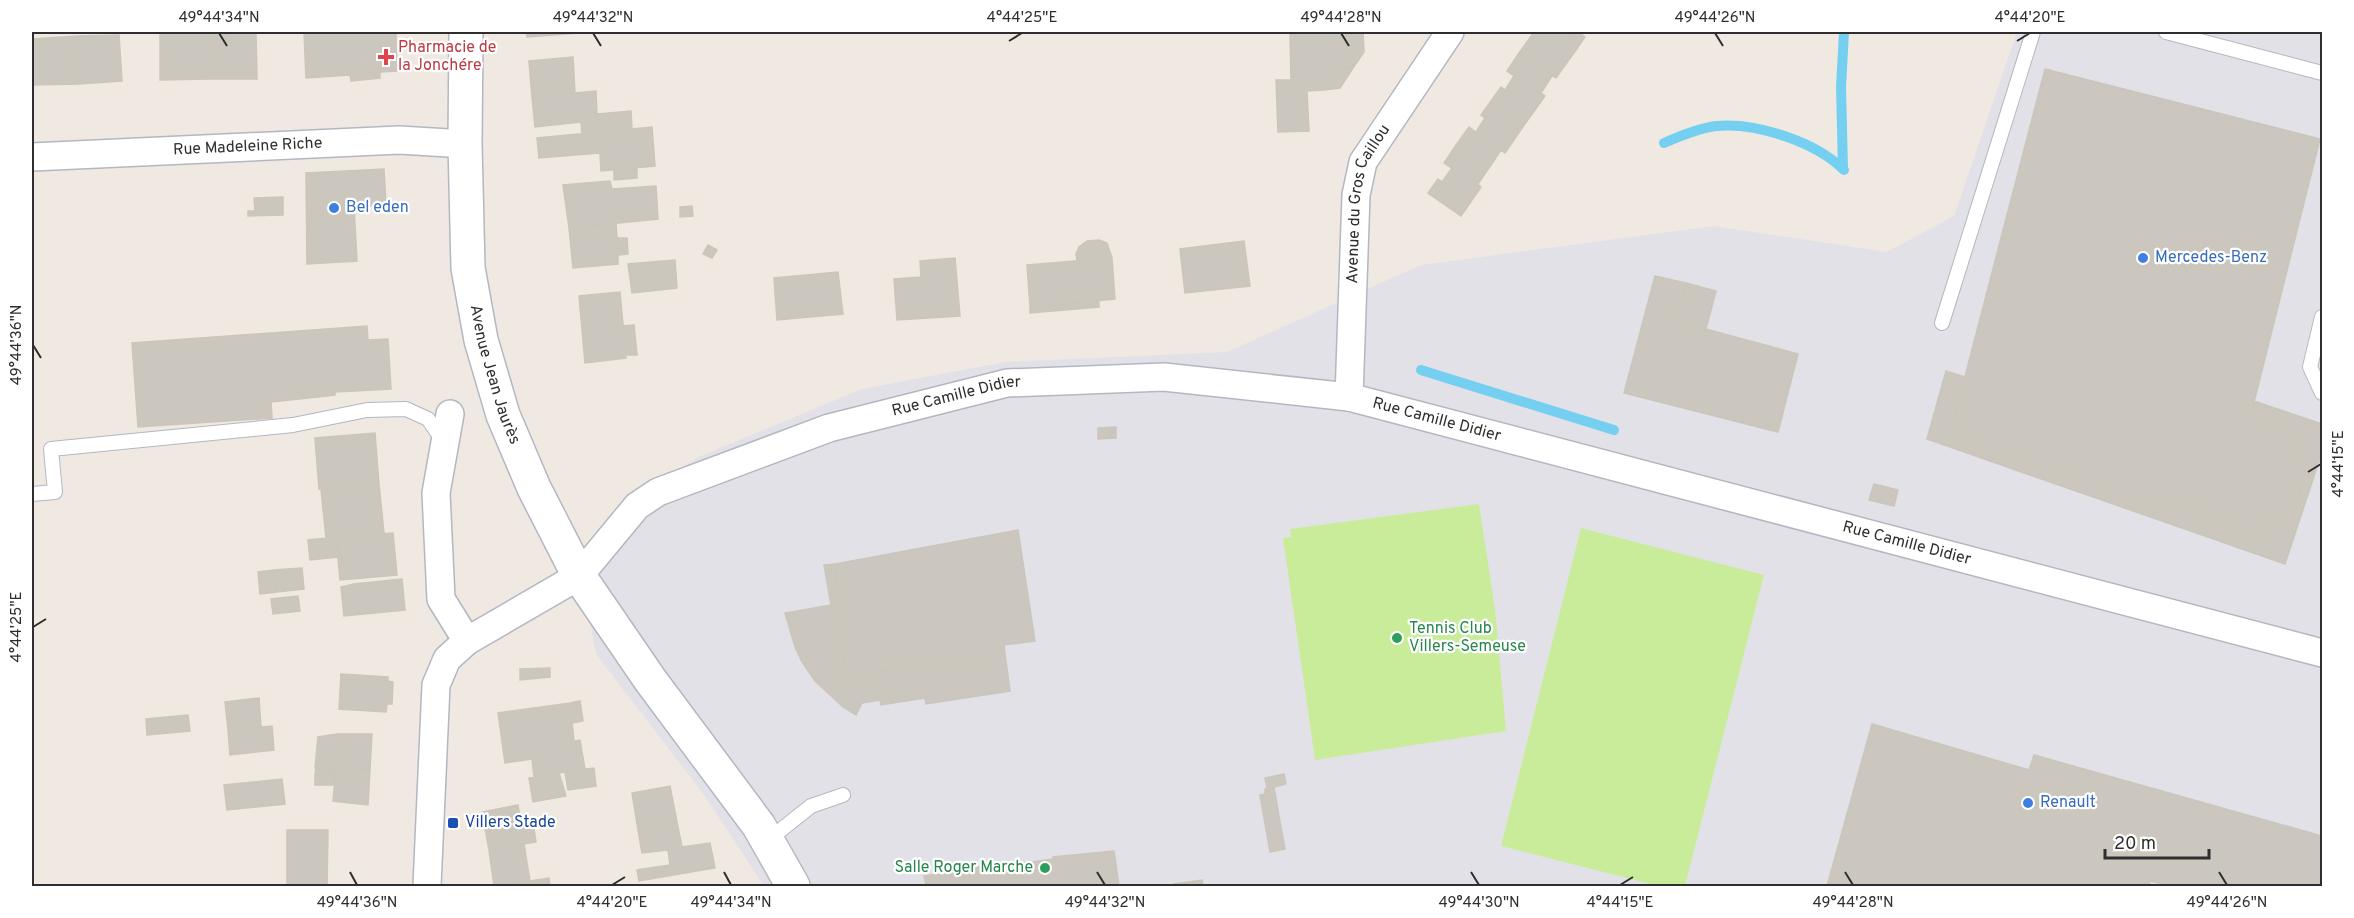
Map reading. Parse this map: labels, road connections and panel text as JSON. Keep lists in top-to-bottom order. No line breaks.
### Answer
{"streets":{"main road":["Avenue Jean Jaurès"],"street":["Rue Madeleine Riche","Avenue du Gros Caillou","Rue Camille Didier"]},"crossings":[["Rue Madeleine Riche","Avenue Jean Jaurès"],["Avenue du Gros Caillou","Rue Camille Didier"],["Avenue Jean Jaurès","Rue Camille Didier"]],"places":{"health":["Pharmacie de la Jonchére"],"other":["Bel eden","Mercedes-Benz","Tennis Club Villers-Semeuse","Renault","Salle Roger Marche"],"transit":["Villers Stade"]},"scale_bar":"20 m","coordinates":["49°44'34\"N","49°44'32\"N","4°44'25\"E","49°44'28\"N","49°44'26\"N","4°44'20\"E","49°44'36\"N","4°44'15\"E","49°44'30\"N"]}
